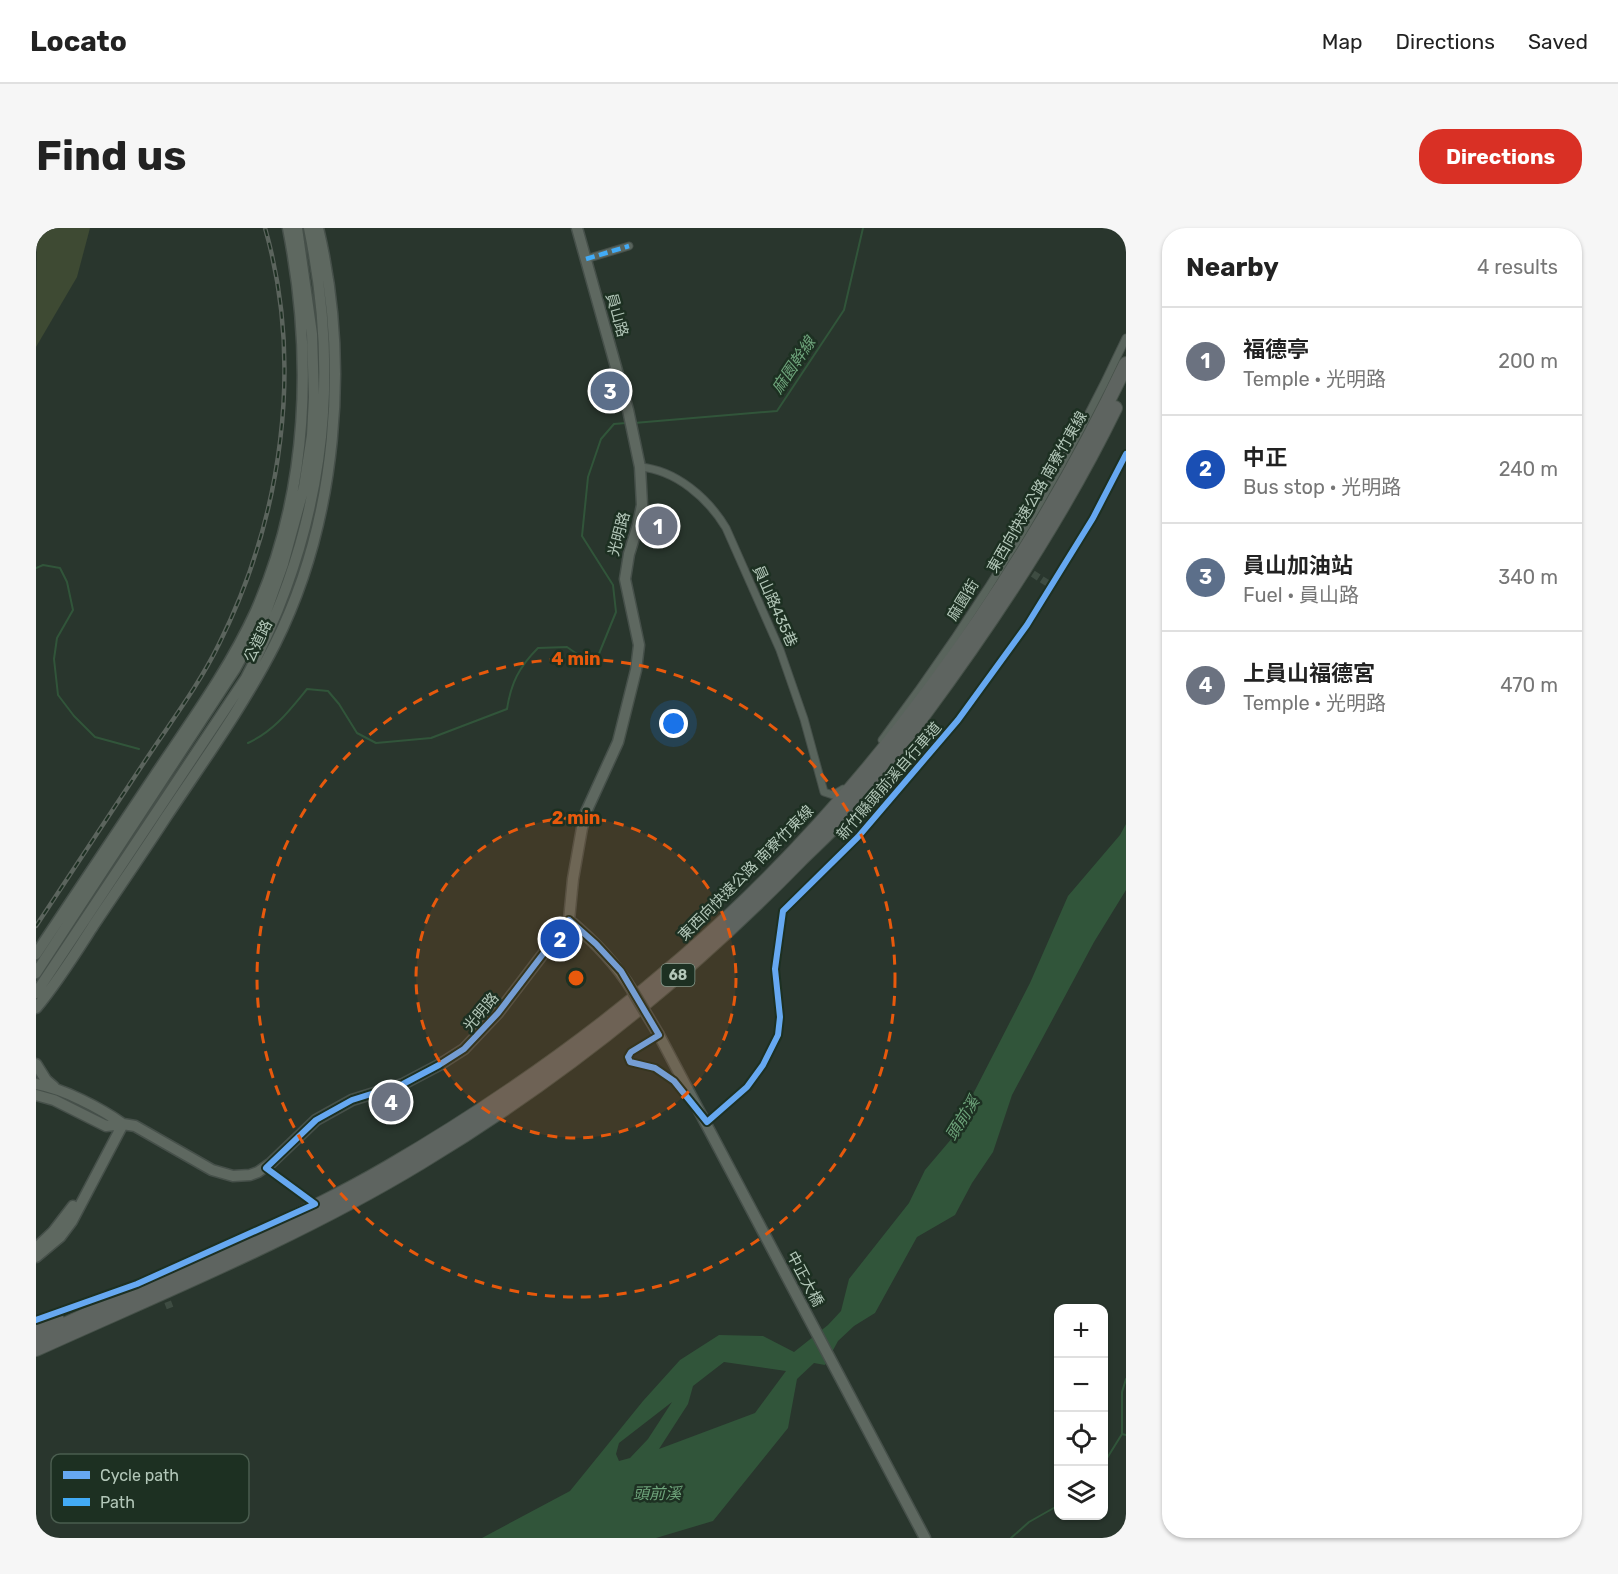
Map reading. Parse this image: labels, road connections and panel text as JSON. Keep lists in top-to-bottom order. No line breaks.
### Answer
{"streets":{"highway":["東西向快速公路 南寮竹東線","68"],"street":["員山路","光明路","麻園街","員山路435巷","公道路","中正大橋"],"cycle path":["新竹縣頭前溪自行車道"]},"crossings":[["員山路","光明路"],["員山路","員山路435巷"],["光明路","員山路435巷"],["光明路","中正大橋"],["麻園街","員山路435巷"]],"water":["麻園幹線","頭前溪"],"legend":["Cycle path","Path"],"page":{"header":"Locato","nav":["Map","Directions","Saved"],"buttons":"Directions","title":"Find us","heading":["Nearby","4 results"],"list":[{"mark":"1","name":"福德亭","note":"Temple · 光明路","value":"200 m"},{"mark":"2","name":"中正","note":"Bus stop · 光明路","value":"240 m"},{"mark":"3","name":"員山加油站","note":"Fuel · 員山路","value":"340 m"},{"mark":"4","name":"上員山福德宮","note":"Temple · 光明路","value":"470 m"}],"pins":["3","1","2","4"],"map_buttons":["+","−"]},"rings":["4 min","2 min"]}
